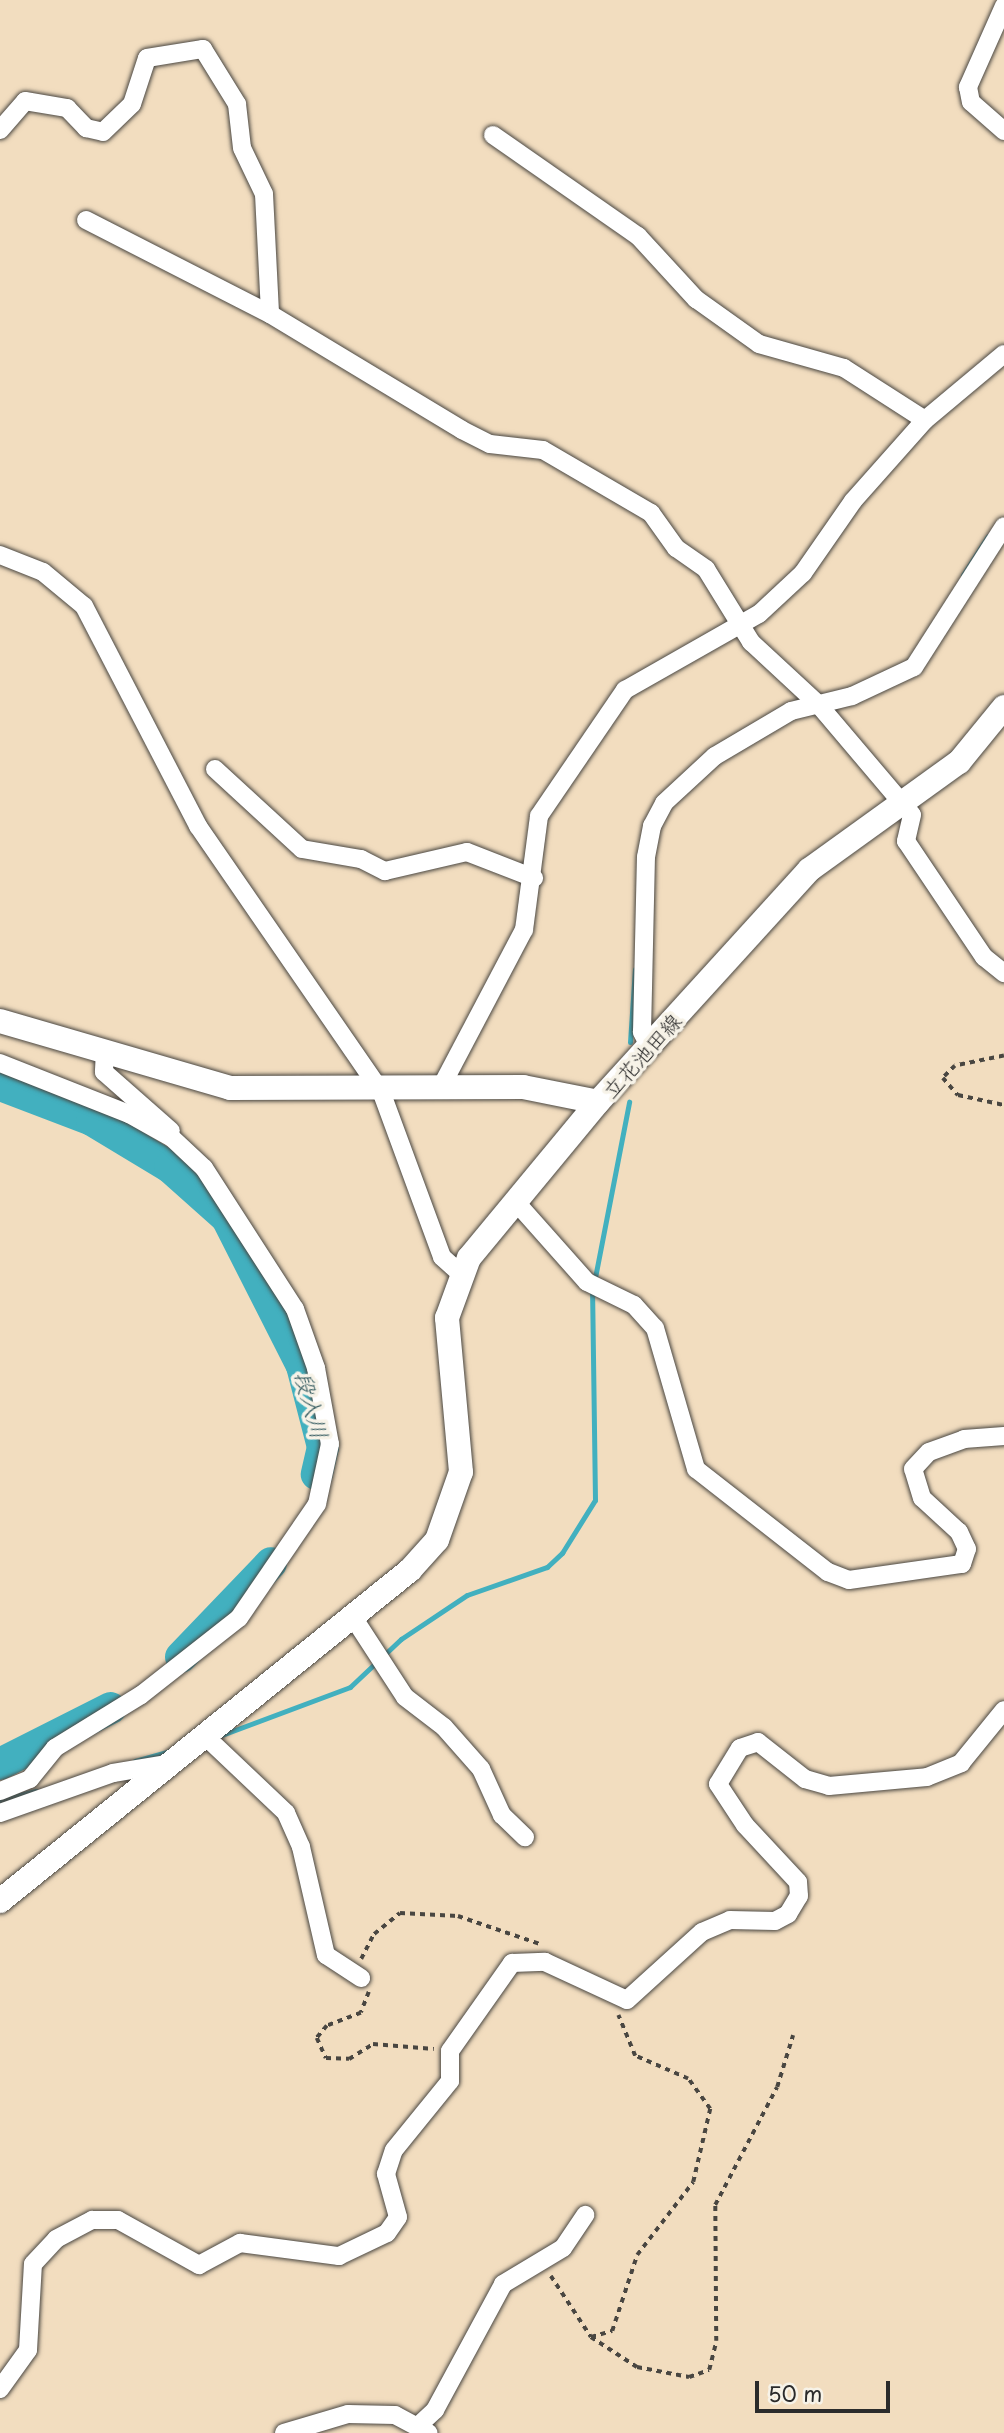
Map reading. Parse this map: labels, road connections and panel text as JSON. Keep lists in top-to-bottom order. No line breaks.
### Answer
{"streets":{"main road":["立花池田線"]},"water":["段入川"],"scale_bar":"50 m"}
